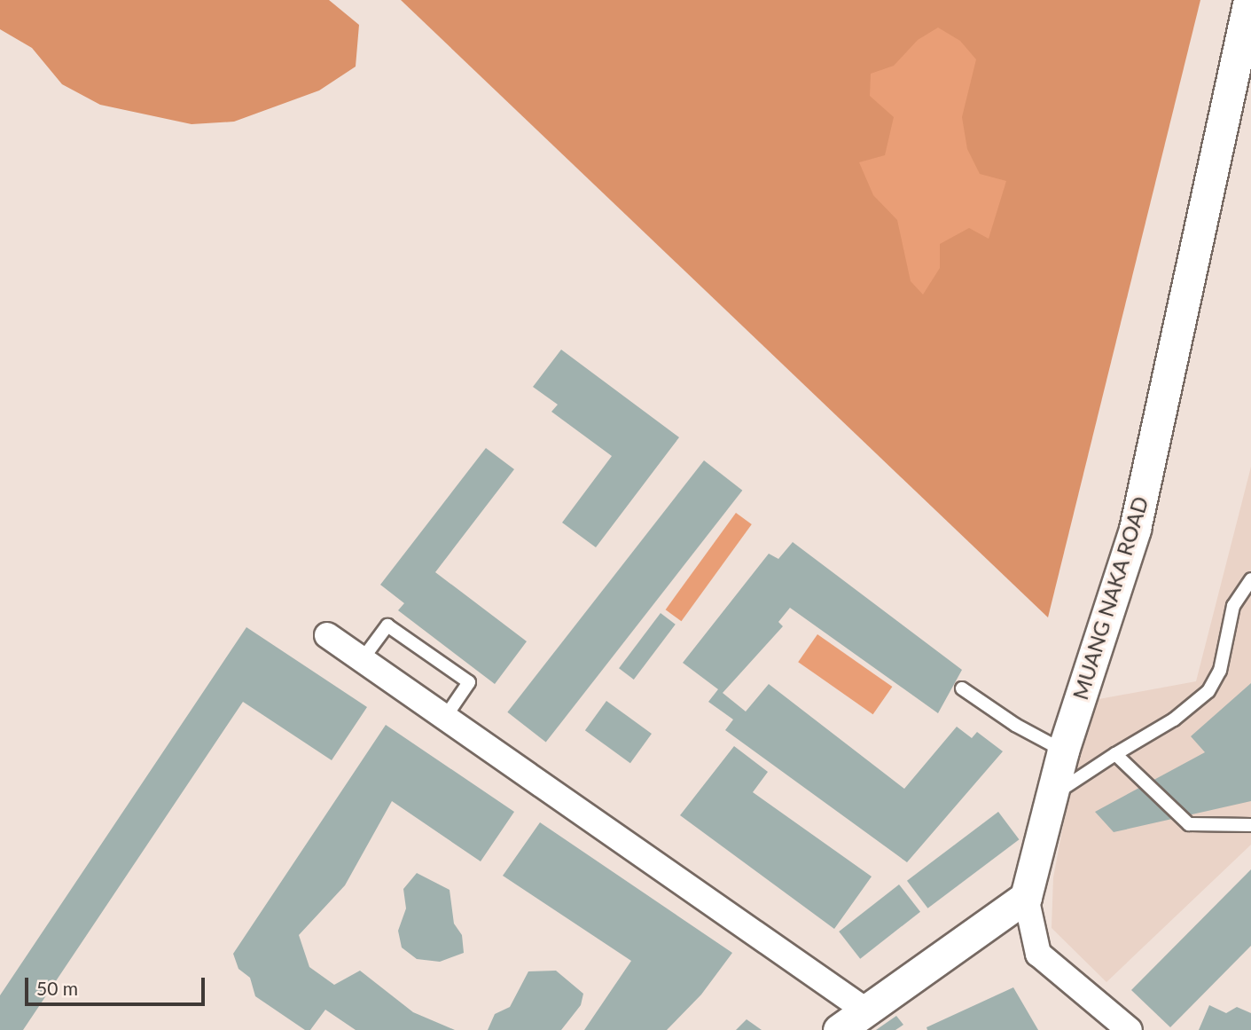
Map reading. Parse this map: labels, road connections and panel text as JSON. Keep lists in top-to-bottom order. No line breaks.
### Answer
{"streets":{"street":["MUANG NAKA ROAD"]},"scale_bar":"50 m"}
